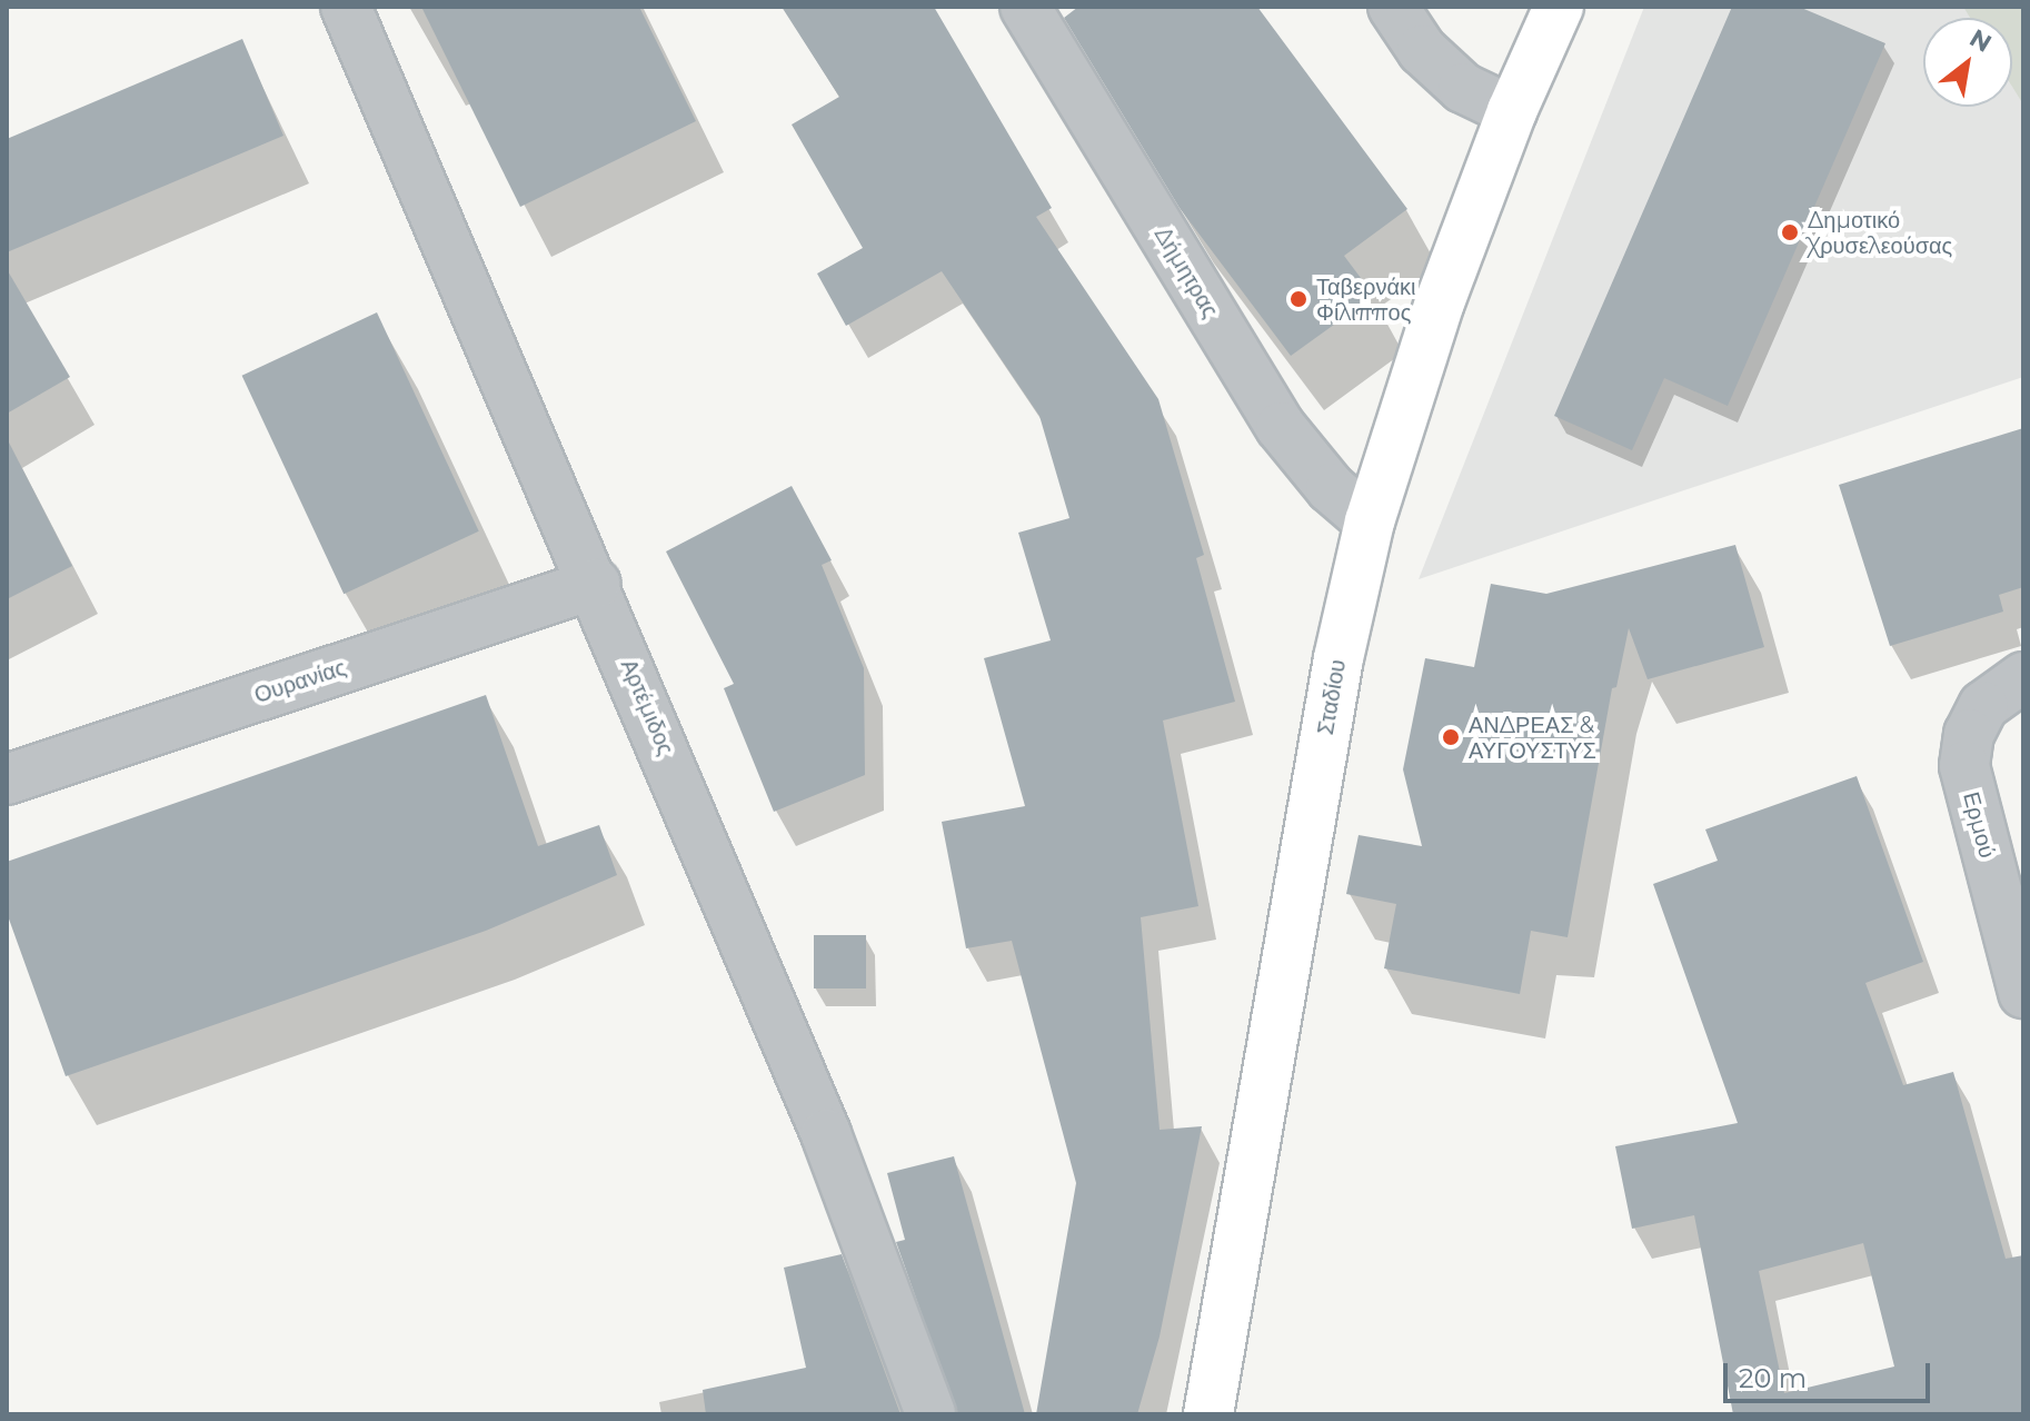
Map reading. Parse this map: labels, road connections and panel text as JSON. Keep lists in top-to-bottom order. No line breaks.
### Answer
{"streets":{"main road":["Σταδίου"],"street":["Δήμητρας","Ουρανίας","Αρτέμιδος","Ερμού"]},"crossings":[["Δήμητρας","Σταδίου"],["Ουρανίας","Αρτέμιδος"]],"places":["Δημοτικό Χρυσελεούσας","Ταβερνάκι Φίλιππος","ΑΝΔΡΕΑΣ & ΑΥΓΟΥΣΤΥΣ"],"scale_bar":"20 m","north":"top right"}
